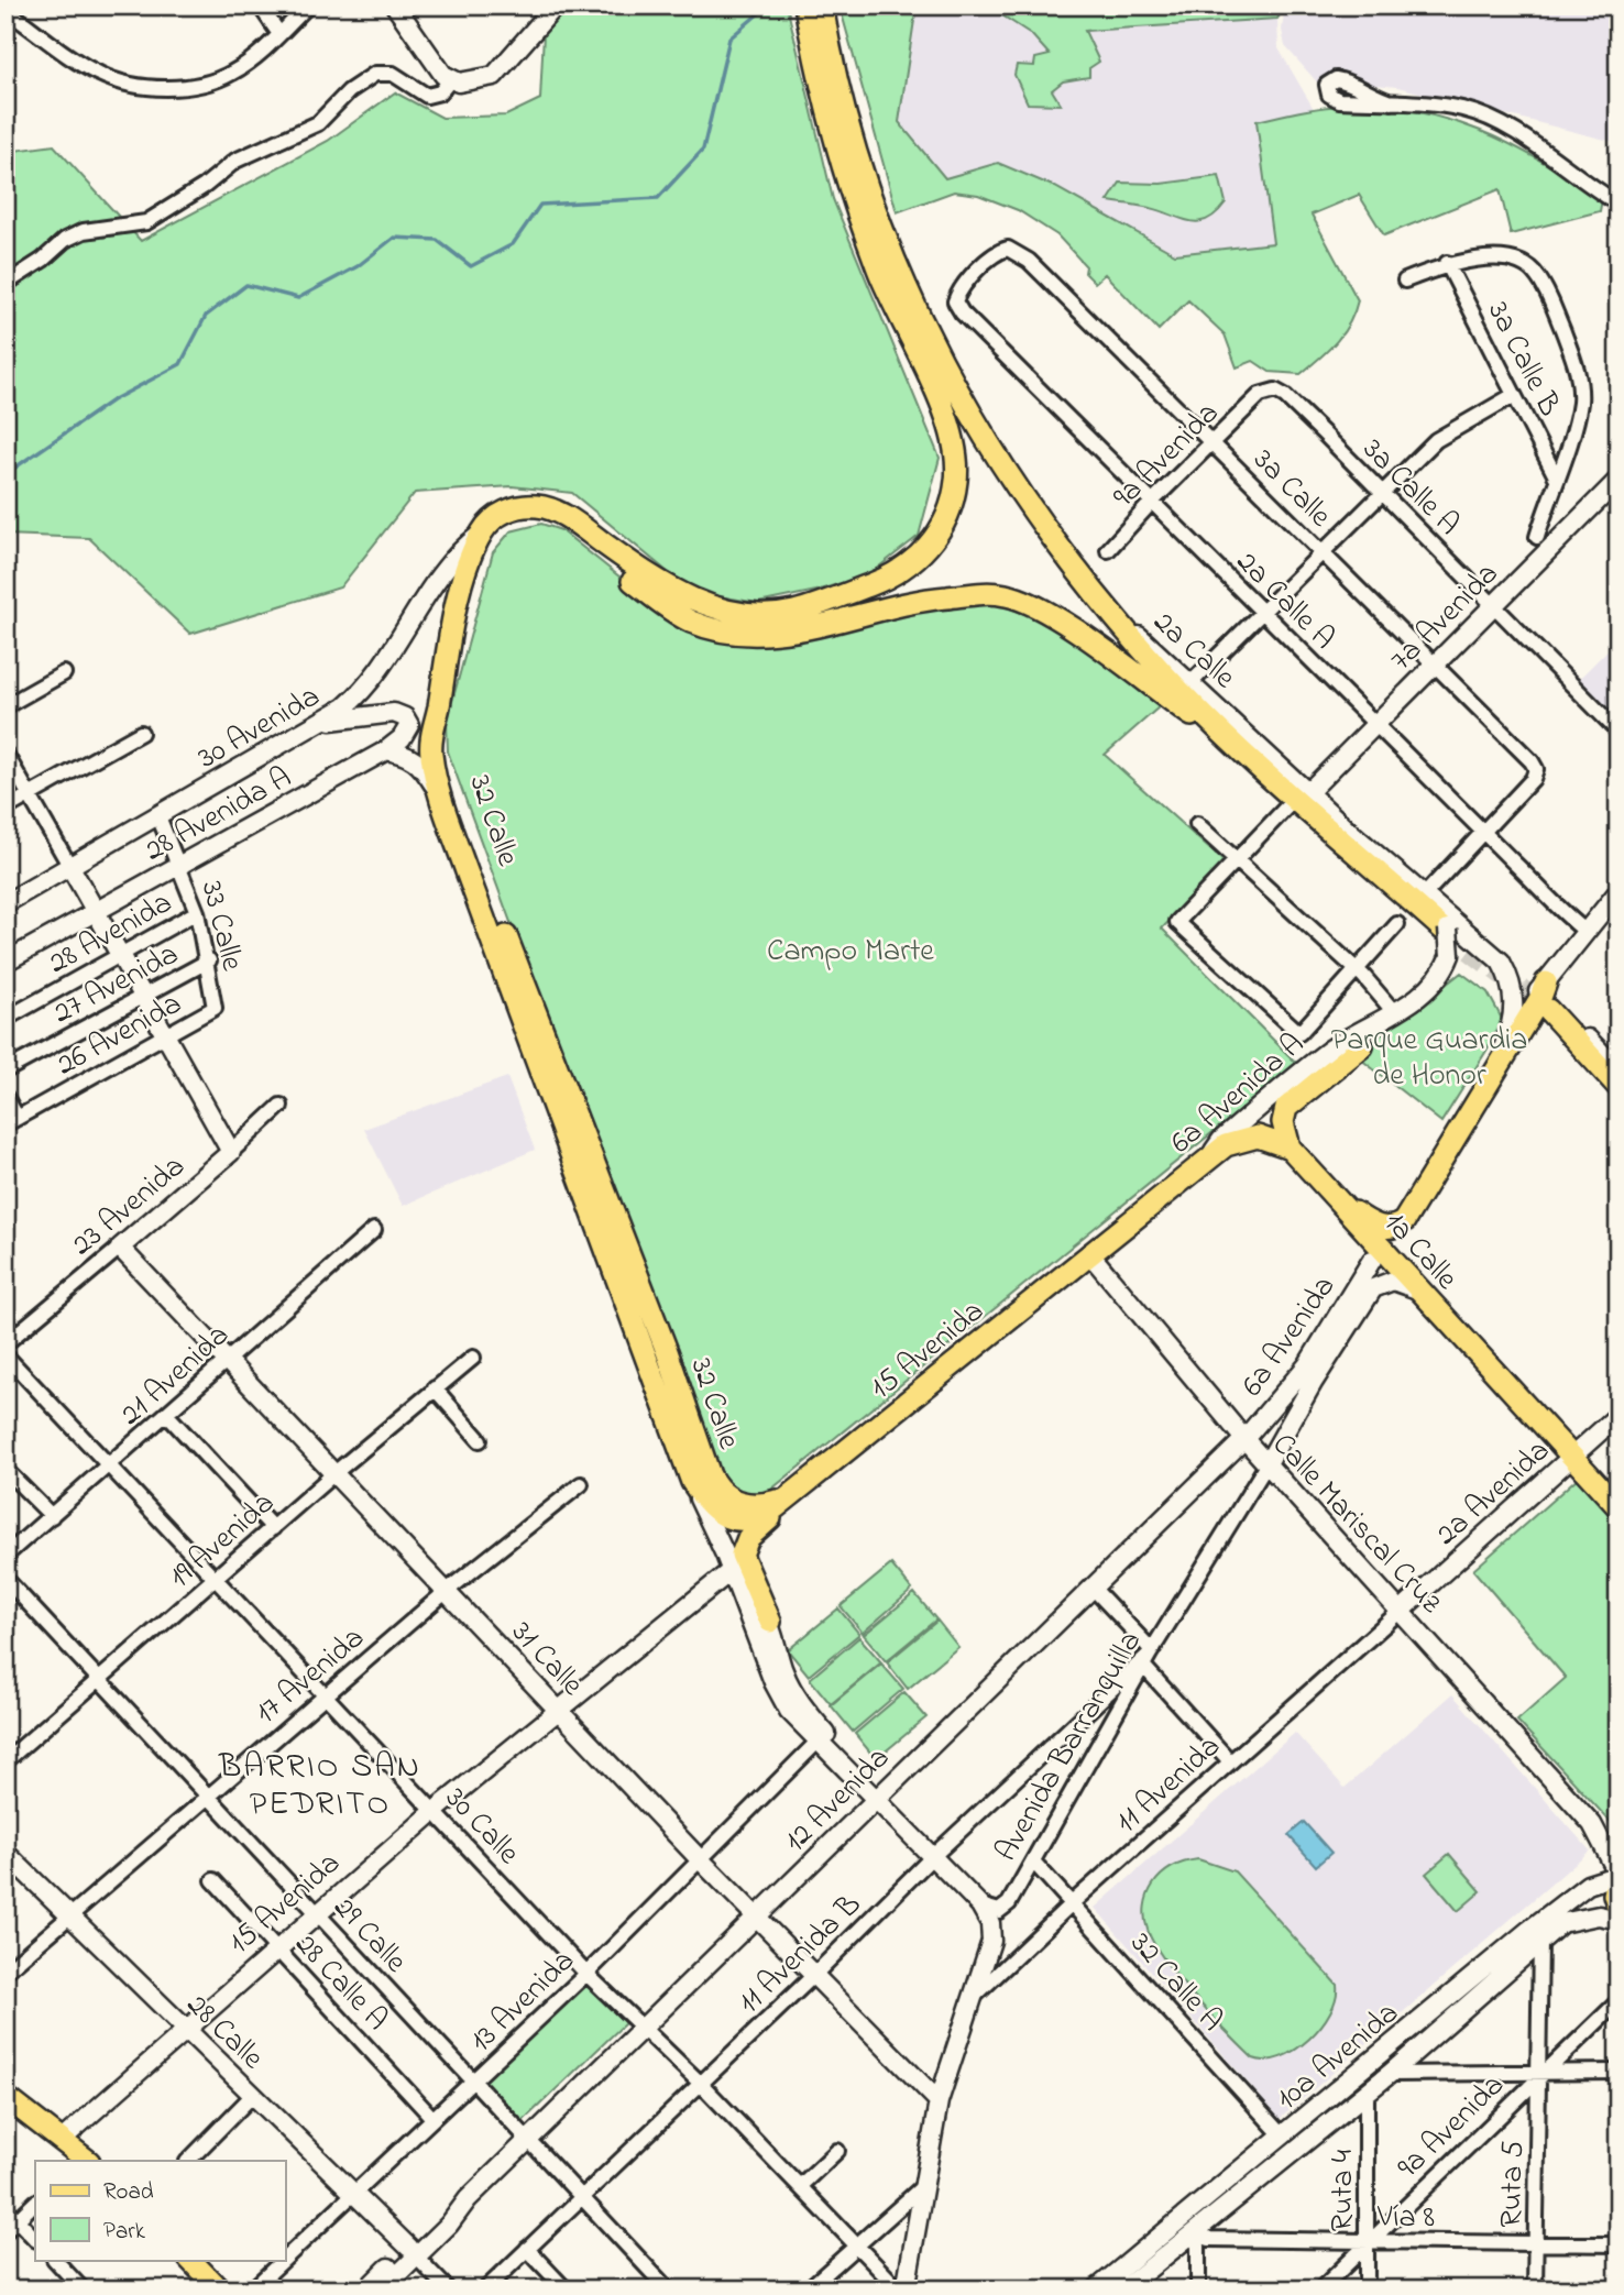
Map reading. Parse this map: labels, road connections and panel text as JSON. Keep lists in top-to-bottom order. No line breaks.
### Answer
{"streets":{"main road":["2a Calle","32 Calle","6a Avenida A","1a Calle","15 Avenida"],"street":["3a Calle B","9a Avenida","3a Calle A","3a Calle","2a Calle A","7a Avenida","30 Avenida","28 Avenida A","33 Calle","28 Avenida","27 Avenida","26 Avenida","23 Avenida","6a Avenida","21 Avenida","2a Avenida","Calle Mariscal Cruz","19 Avenida","31 Calle","17 Avenida","Avenida Barranquilla","11 Avenida","12 Avenida","30 Calle","29 Calle","11 Avenida B","28 Calle A","32 Calle A","13 Avenida","28 Calle","10a Avenida","Ruta 5","Ruta 4","Vía 8"]},"crossings":[["9a Avenida","3a Calle A"],["9a Avenida","3a Calle"],["9a Avenida","2a Calle A"],["9a Avenida","Ruta 5"],["9a Avenida","Ruta 4"],["9a Avenida","Vía 8"],["3a Calle A","7a Avenida"],["3a Calle","2a Calle A"],["3a Calle","7a Avenida"],["2a Calle A","7a Avenida"],["7a Avenida","2a Calle"],["2a Calle","6a Avenida A"],["30 Avenida","33 Calle"],["28 Avenida A","33 Calle"],["32 Calle","15 Avenida"],["32 Calle","Avenida Barranquilla"],["32 Calle","12 Avenida"],["32 Calle","11 Avenida B"],["32 Calle","13 Avenida"],["33 Calle","28 Avenida"],["33 Calle","27 Avenida"],["33 Calle","26 Avenida"],["6a Avenida A","1a Calle"],["6a Avenida A","15 Avenida"],["6a Avenida A","Calle Mariscal Cruz"],["23 Avenida","31 Calle"],["1a Calle","2a Avenida"],["1a Calle","Avenida Barranquilla"],["6a Avenida","Calle Mariscal Cruz"],["6a Avenida","12 Avenida"],["15 Avenida","Calle Mariscal Cruz"],["15 Avenida","31 Calle"],["15 Avenida","30 Calle"],["15 Avenida","29 Calle"],["15 Avenida","28 Calle A"],["15 Avenida","28 Calle"],["21 Avenida","31 Calle"],["21 Avenida","30 Calle"],["2a Avenida","Calle Mariscal Cruz"],["2a Avenida","11 Avenida"],["Calle Mariscal Cruz","Avenida Barranquilla"],["Calle Mariscal Cruz","11 Avenida"],["Calle Mariscal Cruz","12 Avenida"],["19 Avenida","31 Calle"],["19 Avenida","30 Calle"],["19 Avenida","29 Calle"],["31 Calle","17 Avenida"],["31 Calle","12 Avenida"],["31 Calle","11 Avenida B"],["31 Calle","13 Avenida"],["17 Avenida","30 Calle"],["17 Avenida","29 Calle"],["17 Avenida","28 Calle"],["Avenida Barranquilla","11 Avenida B"],["Avenida Barranquilla","32 Calle A"],["11 Avenida","32 Calle A"],["12 Avenida","30 Calle"],["12 Avenida","29 Calle"],["12 Avenida","28 Calle"],["30 Calle","11 Avenida B"],["30 Calle","13 Avenida"],["29 Calle","11 Avenida B"],["29 Calle","13 Avenida"],["28 Calle A","13 Avenida"],["32 Calle A","10a Avenida"],["13 Avenida","28 Calle"],["10a Avenida","Ruta 5"],["10a Avenida","Ruta 4"],["10a Avenida","Vía 8"],["Ruta 5","Vía 8"],["Ruta 4","Vía 8"]],"districts":["BARRIO SAN PEDRITO"],"parks":["Campo Marte","Parque Guardia de Honor"],"legend":["Road","Park"]}
